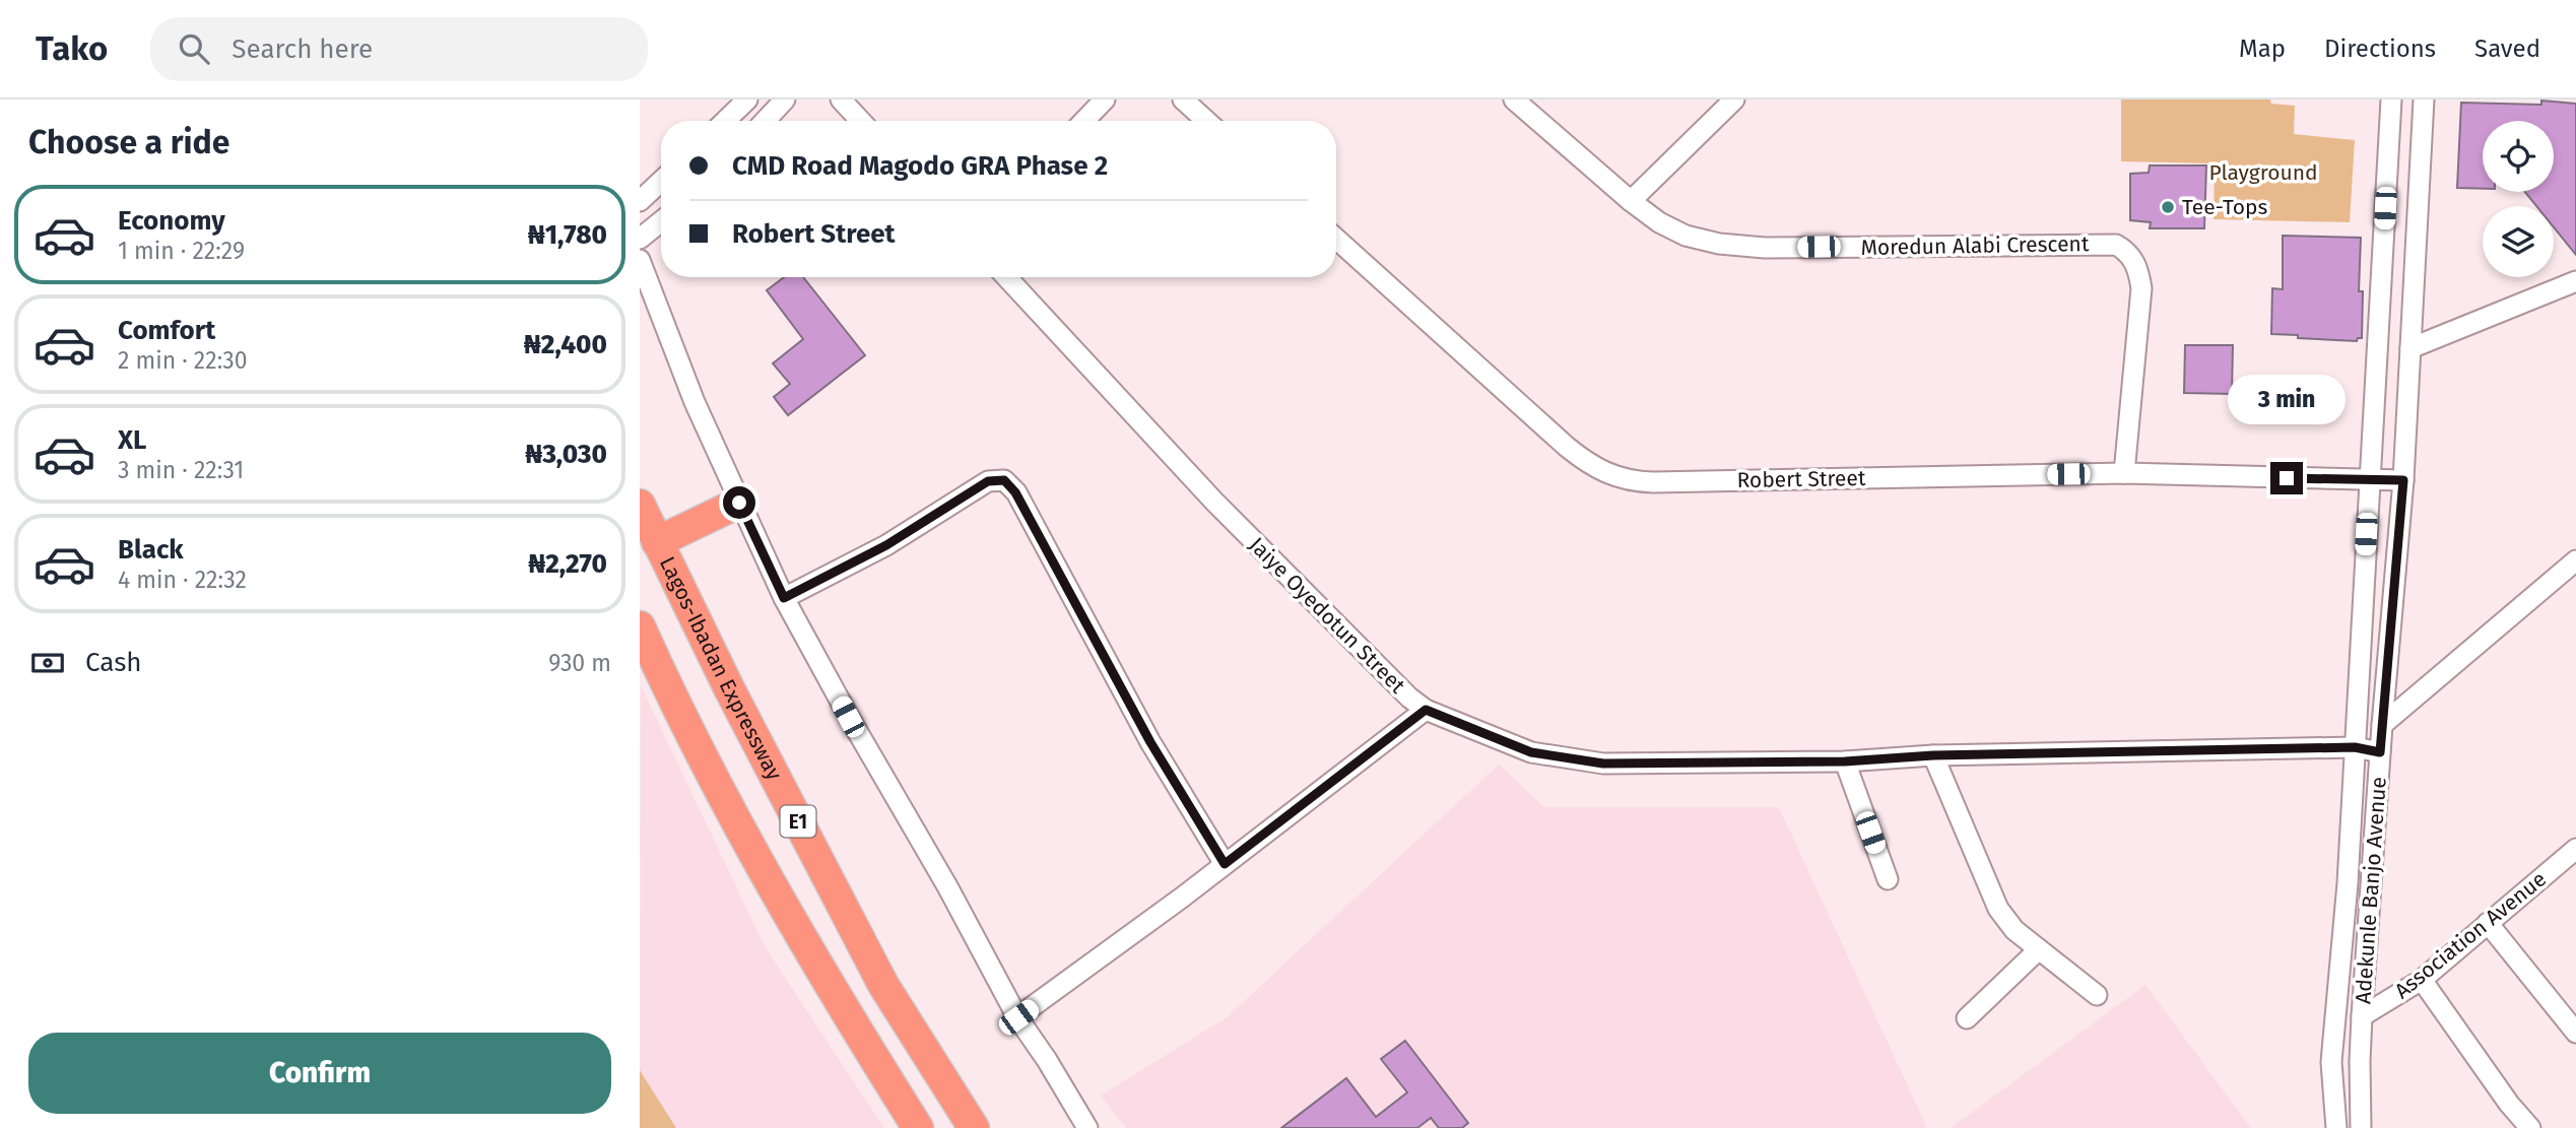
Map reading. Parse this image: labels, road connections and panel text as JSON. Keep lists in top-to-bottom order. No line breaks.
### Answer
{"streets":{"highway":["Lagos-Ibadan Expressway","E1"],"street":["Moredun Alabi Crescent","Robert Street","Jaiye Oyedotun Street","Adekunle Banjo Avenue","Association Avenue"]},"crossings":[["Moredun Alabi Crescent","Robert Street"],["Robert Street","Adekunle Banjo Avenue"],["Jaiye Oyedotun Street","Adekunle Banjo Avenue"],["Adekunle Banjo Avenue","Association Avenue"]],"parks":["Playground"],"places":["Tee-Tops"],"page":{"header":"Tako","search":"Search here","nav":["Map","Directions","Saved"],"heading":"Choose a ride","banner":["CMD Road Magodo GRA Phase 2","Robert Street"],"list":[{"name":"Economy","note":"1 min · 22:29","value":"₦1,780"},{"name":"Comfort","note":"2 min · 22:30","value":"₦2,400"},{"name":"XL","note":"3 min · 22:31","value":"₦3,030"},{"name":"Black","note":"4 min · 22:32","value":"₦2,270"}],"bubble":"3 min","pay":["Cash","930 m"],"buttons":"Confirm"}}
